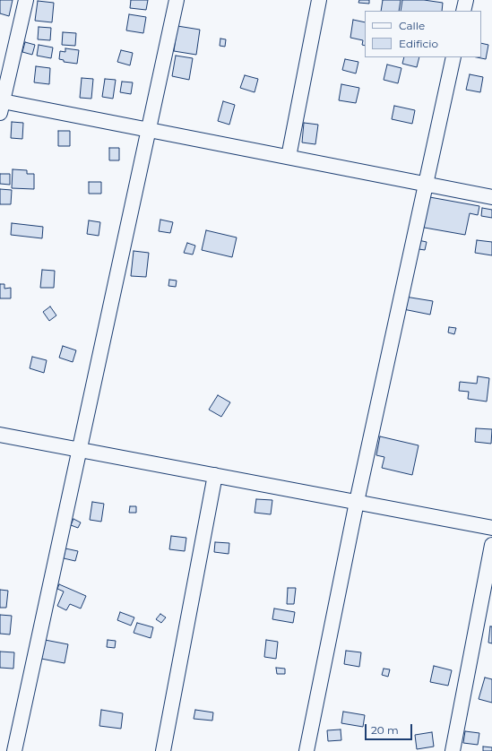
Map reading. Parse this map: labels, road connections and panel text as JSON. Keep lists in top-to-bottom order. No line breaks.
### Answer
{"legend":["Calle","Edificio"],"scale_bar":"20 m"}
